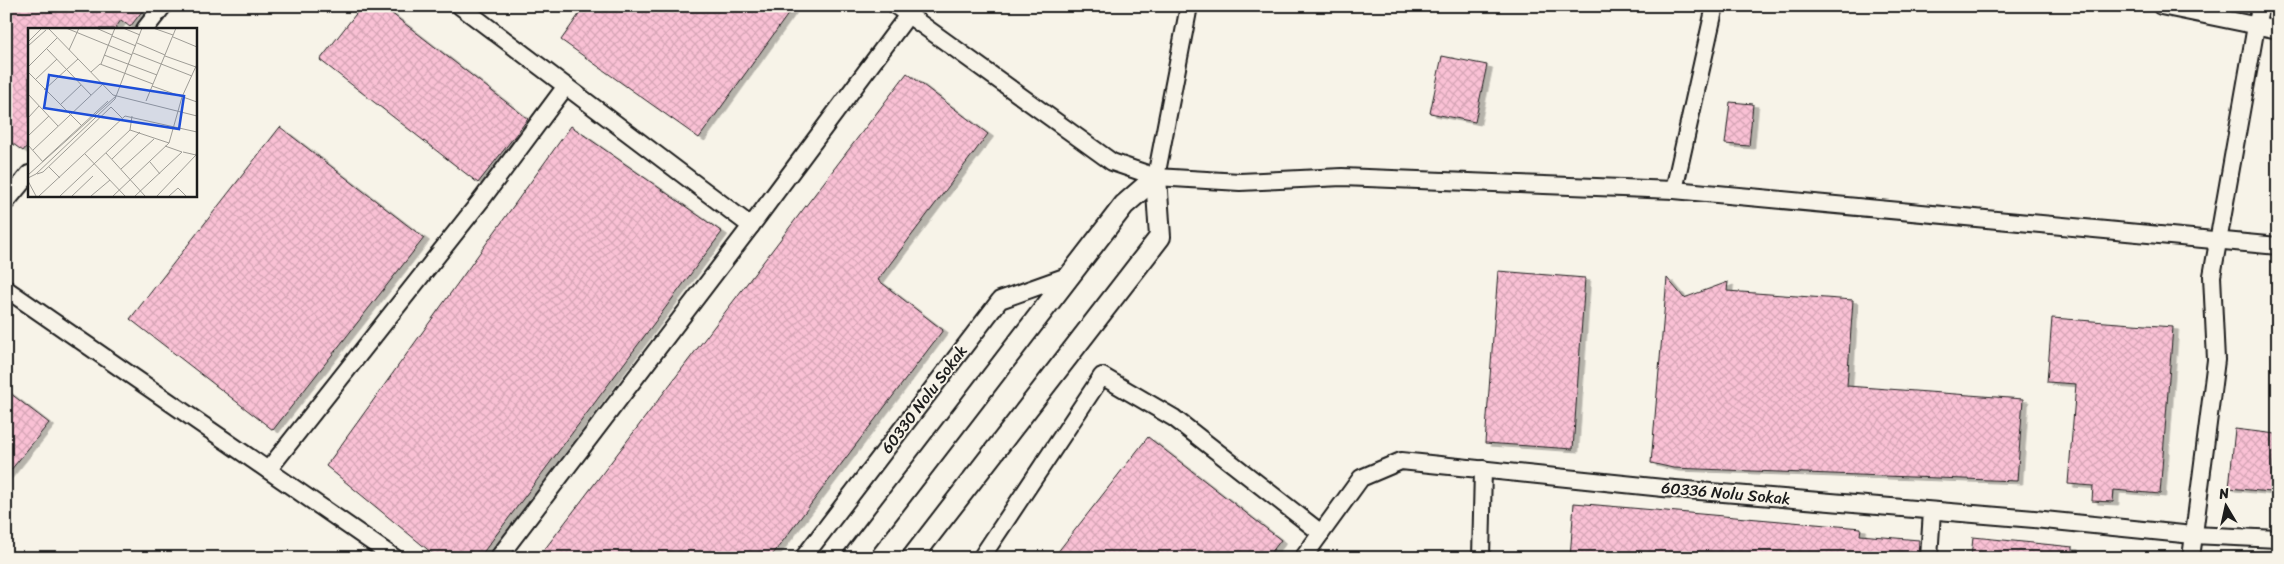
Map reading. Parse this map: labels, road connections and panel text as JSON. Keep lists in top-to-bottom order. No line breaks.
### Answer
{"streets":{"street":["60330 Nolu Sokak","60336 Nolu Sokak"]},"north":"top"}
